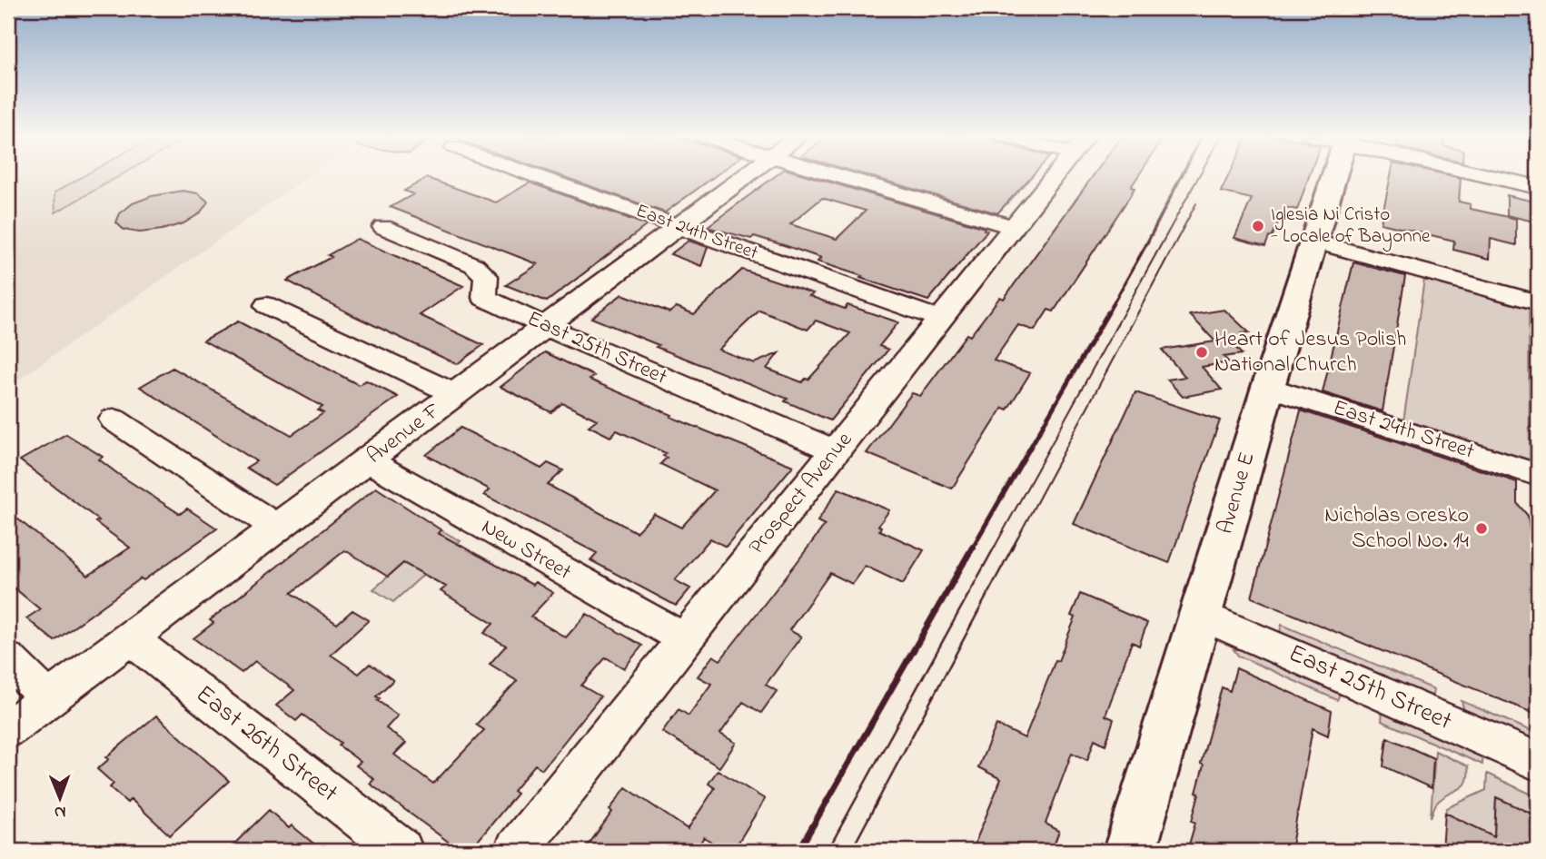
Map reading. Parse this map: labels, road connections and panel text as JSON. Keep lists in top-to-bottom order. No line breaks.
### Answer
{"streets":{"main road":["Avenue E"],"street":["East 24th Street","East 25th Street","Avenue F","Prospect Avenue","New Street","East 26th Street"]},"crossings":[["East 24th Street","Avenue F"],["East 24th Street","Avenue E"],["East 24th Street","Prospect Avenue"],["East 25th Street","Avenue F"],["East 25th Street","Avenue E"],["East 25th Street","Prospect Avenue"],["Avenue F","New Street"],["Avenue F","East 26th Street"],["Prospect Avenue","New Street"]],"places":["Iglesia Ni Cristo - Locale of Bayonne","Heart of Jesus Polish National Church","Nicholas Oresko School No. 14"],"north":"bottom"}
